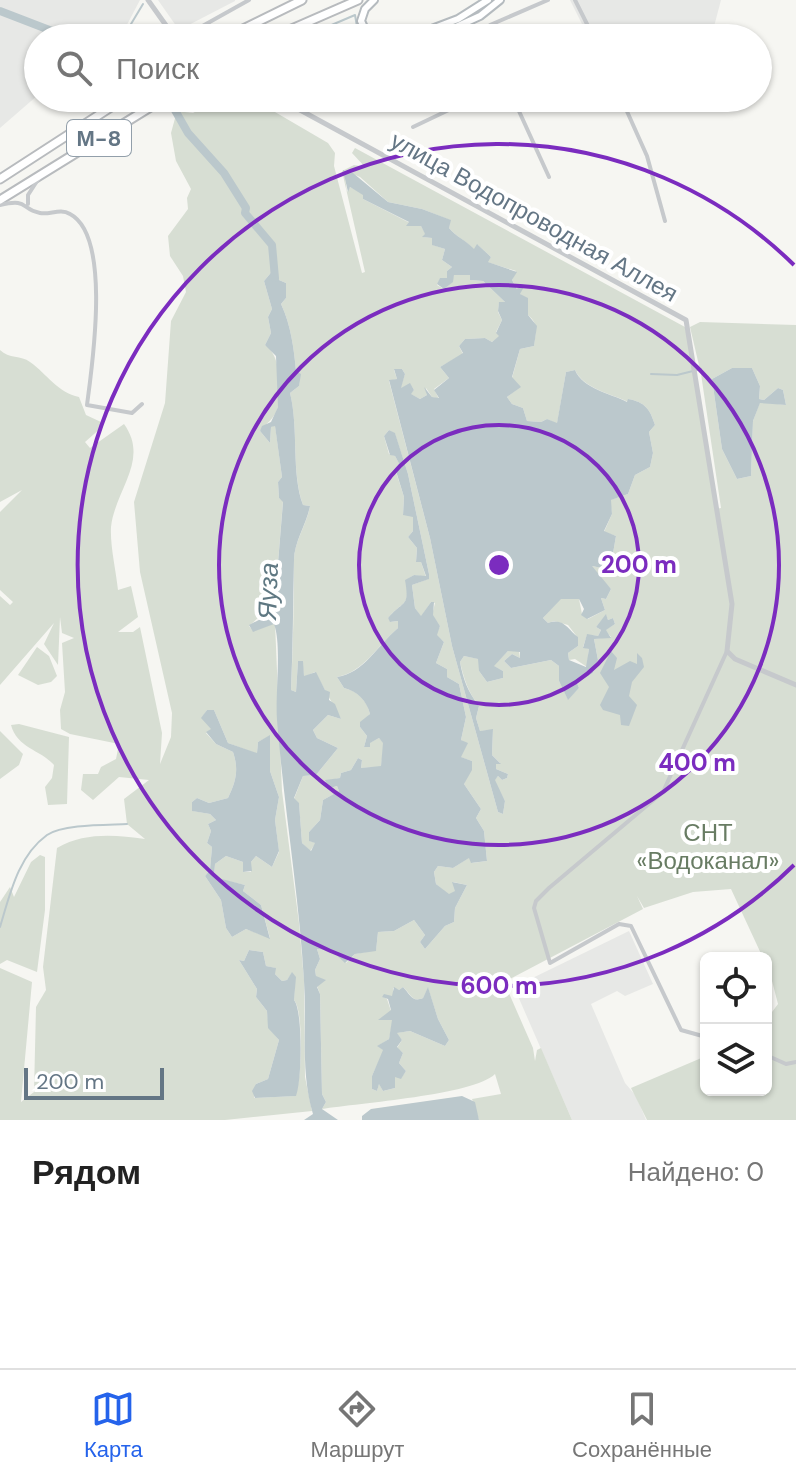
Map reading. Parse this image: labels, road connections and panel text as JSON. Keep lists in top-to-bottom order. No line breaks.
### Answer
{"streets":{"highway":["М-8"],"street":["улица Водопроводная Аллея"]},"water":["Яуза"],"parks":["СНТ «Водоканал»"],"scale_bar":"200 m","page":{"search":"Поиск","scale":"200 m","heading":["Рядом","Найдено: 0"],"nav":["Карта","Маршрут","Сохранённые"]},"rings":["200 m","400 m","600 m"]}
